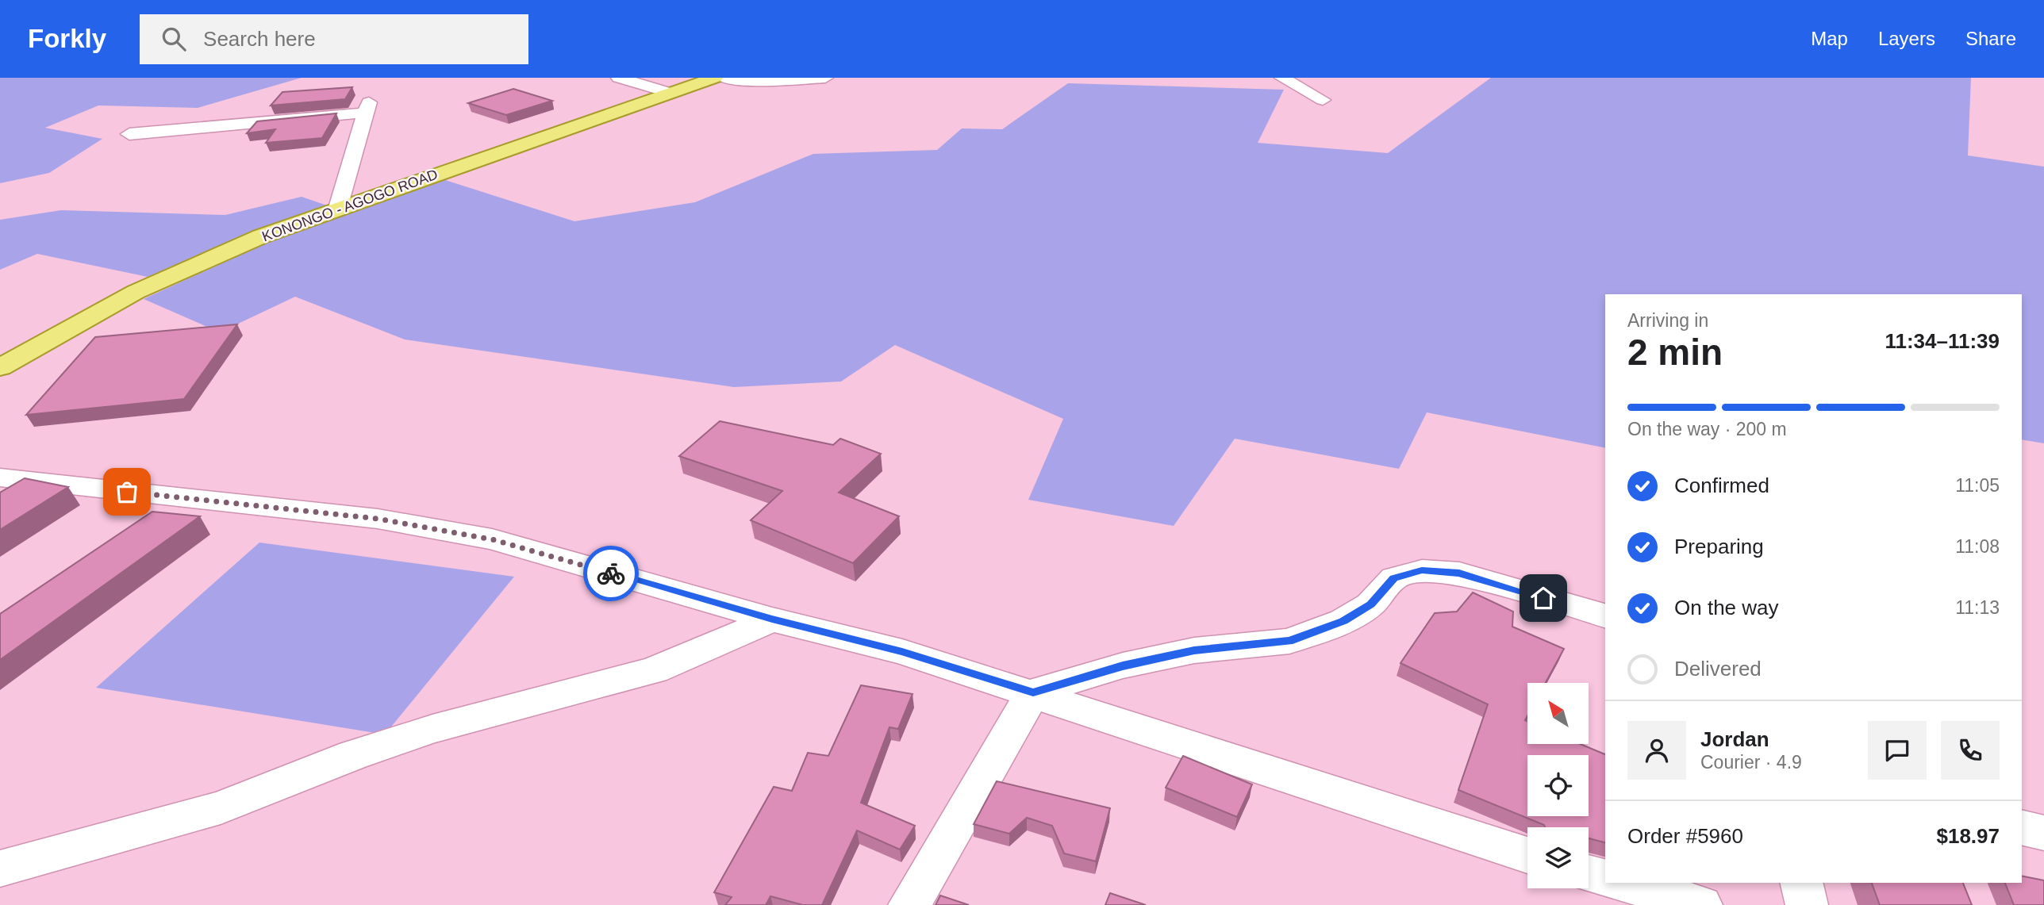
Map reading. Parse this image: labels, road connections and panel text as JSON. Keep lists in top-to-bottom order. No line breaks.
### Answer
{"streets":{"main road":["KONONGO - AGOGO ROAD"]},"north":"top left","page":{"header":"Forkly","search":"Search here","nav":["Map","Layers","Share"],"heading":["2 min","Arriving in","11:34–11:39"],"panel":["Jordan","Courier · 4.9","Order #5960","$18.97"],"bar":"On the way · 200 m","list":[["Confirmed","11:05"],["Preparing","11:08"],["On the way","11:13"],"Delivered"]}}
